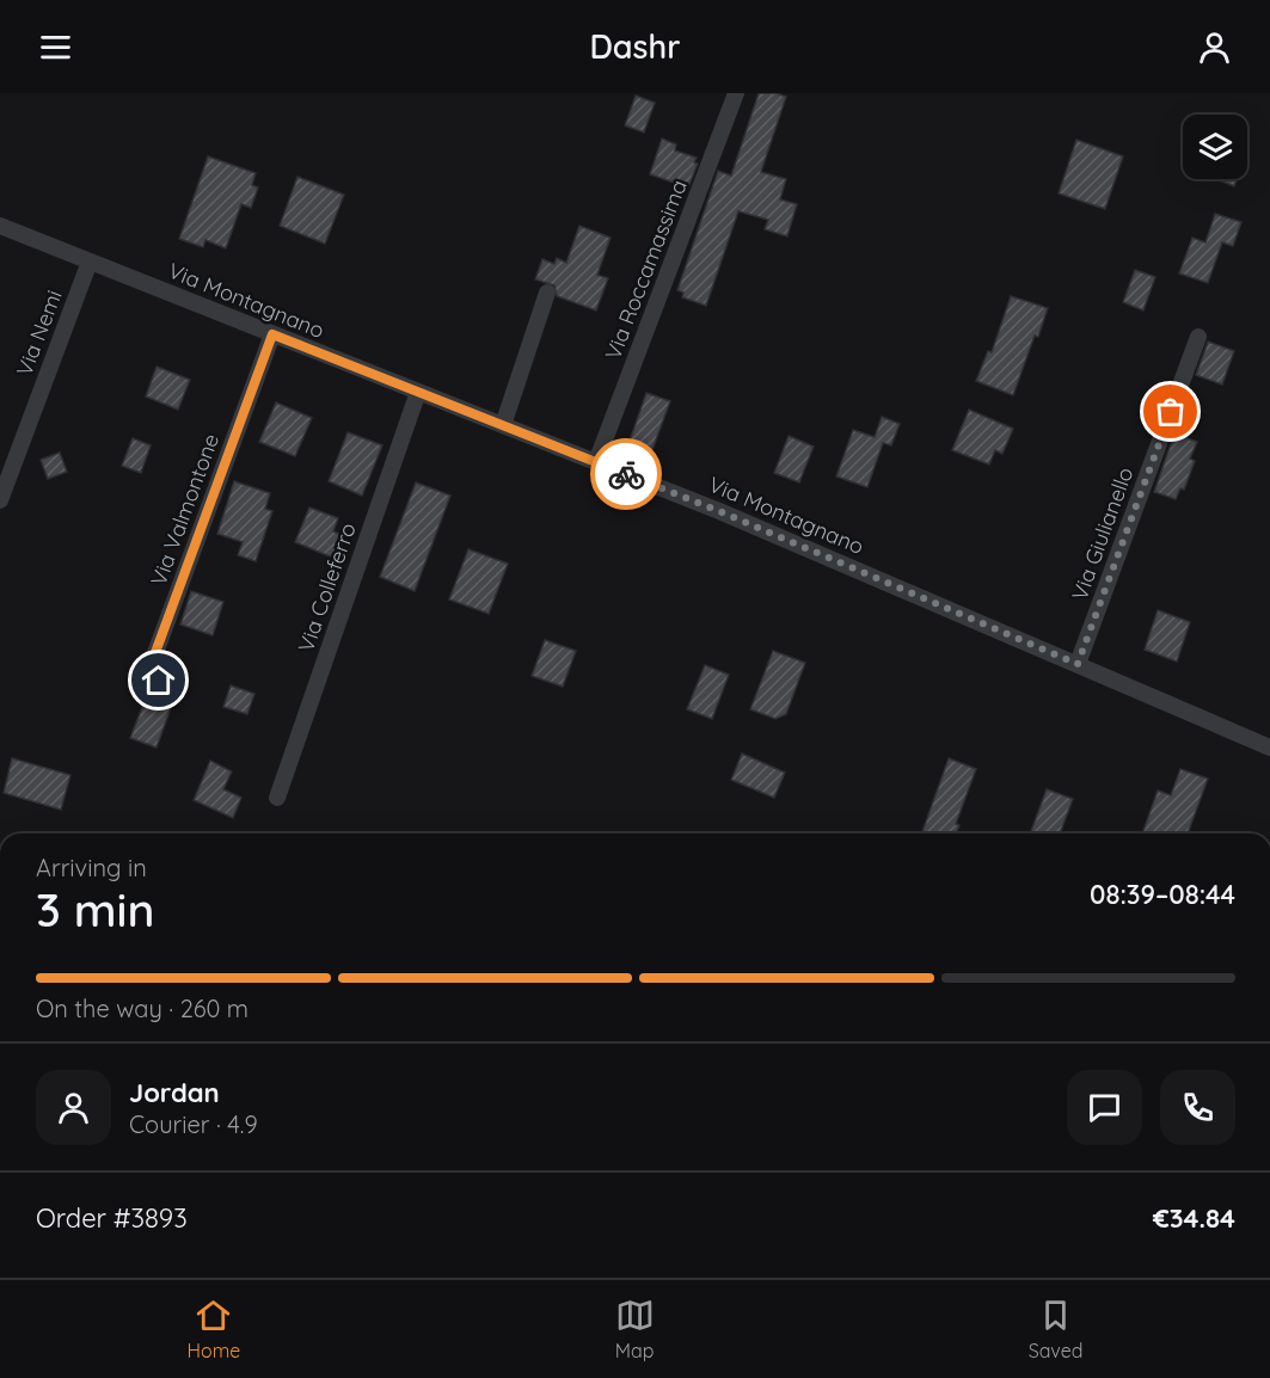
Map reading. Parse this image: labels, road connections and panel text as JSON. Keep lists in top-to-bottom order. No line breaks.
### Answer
{"streets":{"street":["Via Roccamassima","Via Montagnano","Via Nemi","Via Valmontone","Via Giulianello","Via Colleferro"]},"crossings":[["Via Roccamassima","Via Montagnano"],["Via Montagnano","Via Nemi"],["Via Montagnano","Via Valmontone"],["Via Montagnano","Via Giulianello"],["Via Montagnano","Via Colleferro"]],"page":{"header":"Dashr","heading":["3 min","Arriving in","08:39–08:44"],"panel":["Jordan","Courier · 4.9","Order #3893","€34.84"],"bar":"On the way · 260 m","tabs":["Home","Map","Saved"]}}
